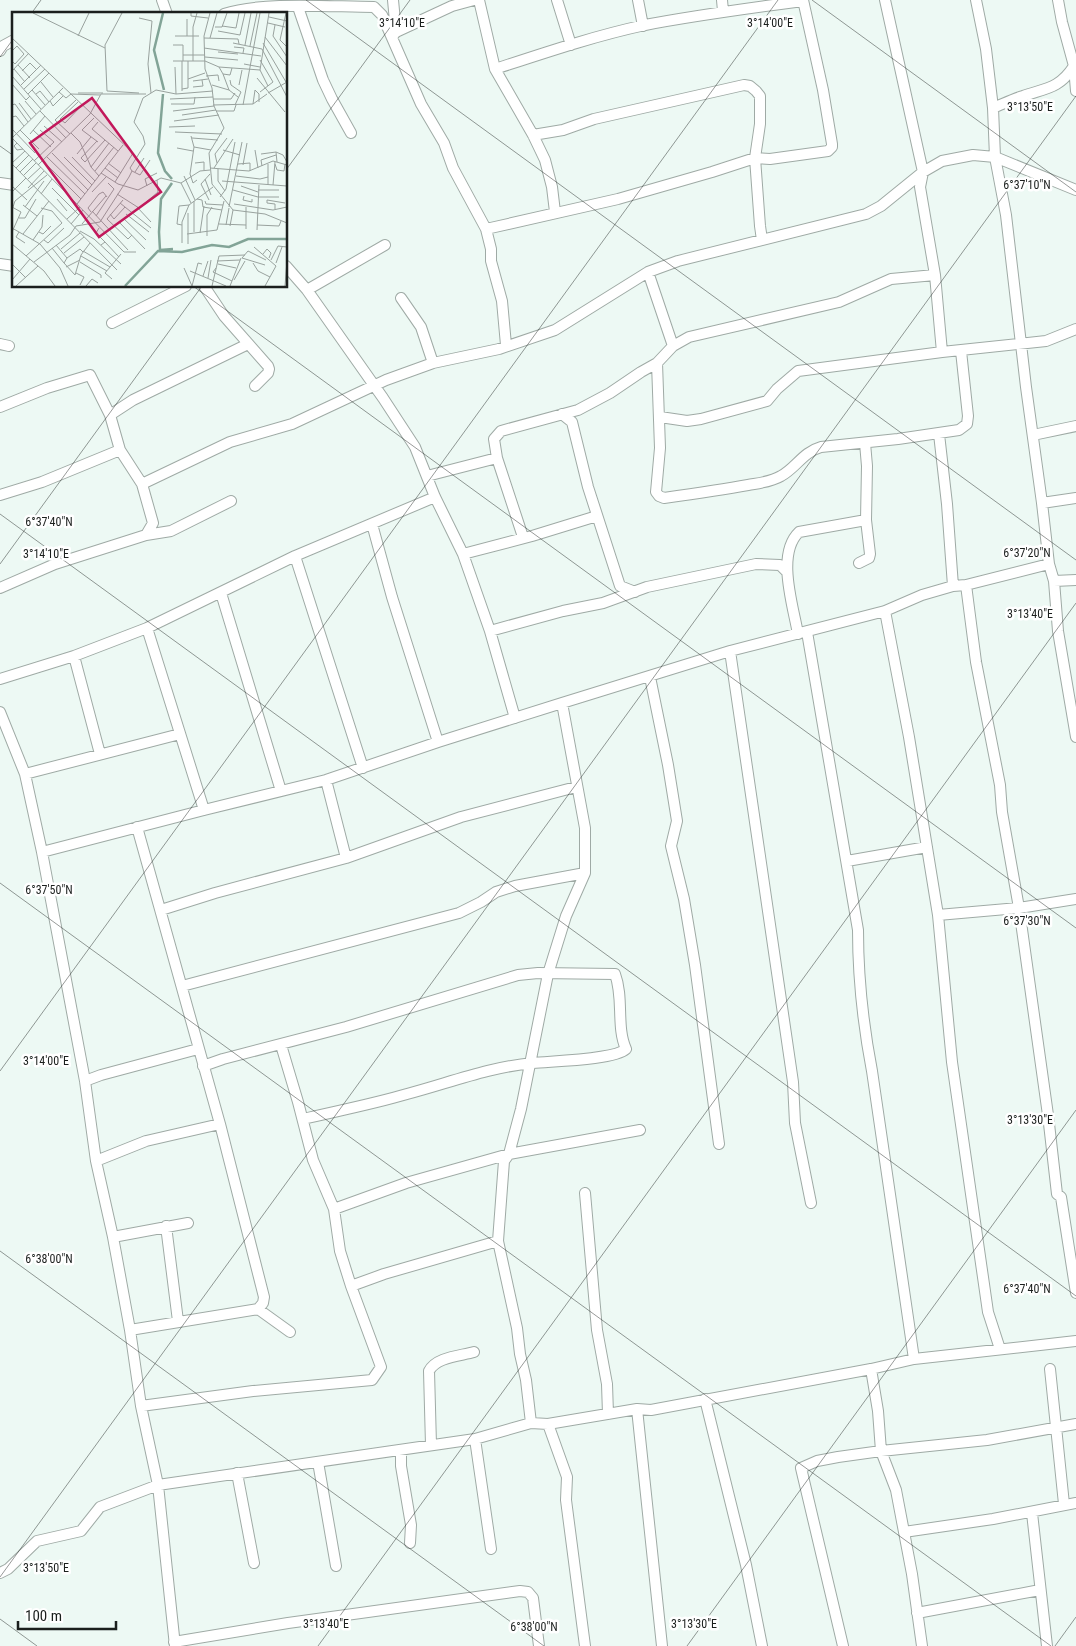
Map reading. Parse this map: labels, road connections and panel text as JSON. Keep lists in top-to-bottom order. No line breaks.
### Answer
{"scale_bar":"100 m","coordinates":["3°14'10\"E","3°14'00\"E","3°13'50\"E","6°37'10\"N","6°37'40\"N","6°37'20\"N","3°13'40\"E","6°37'50\"N","6°37'30\"N","3°13'30\"E","6°38'00\"N"]}
